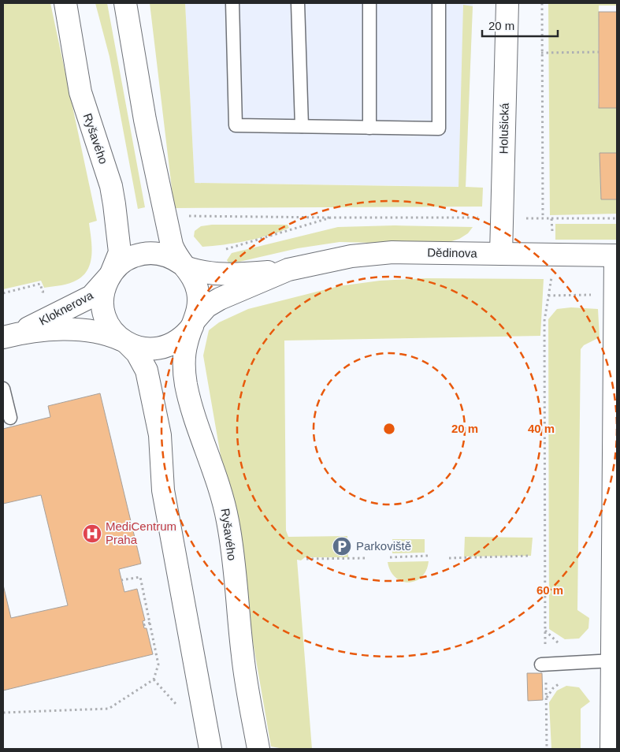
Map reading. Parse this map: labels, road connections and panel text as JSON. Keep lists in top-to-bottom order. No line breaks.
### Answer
{"streets":{"main road":["Holušická","Ryšavého","Dědinova","Kloknerova"]},"crossings":[["Holušická","Dědinova"],["Ryšavého","Dědinova"],["Ryšavého","Kloknerova"],["Dědinova","Kloknerova"]],"places":{"hospital":["MediCentrum Praha"],"parking":["Parkoviště"]},"scale_bar":"20 m","rings":["20 m","40 m","60 m"]}
